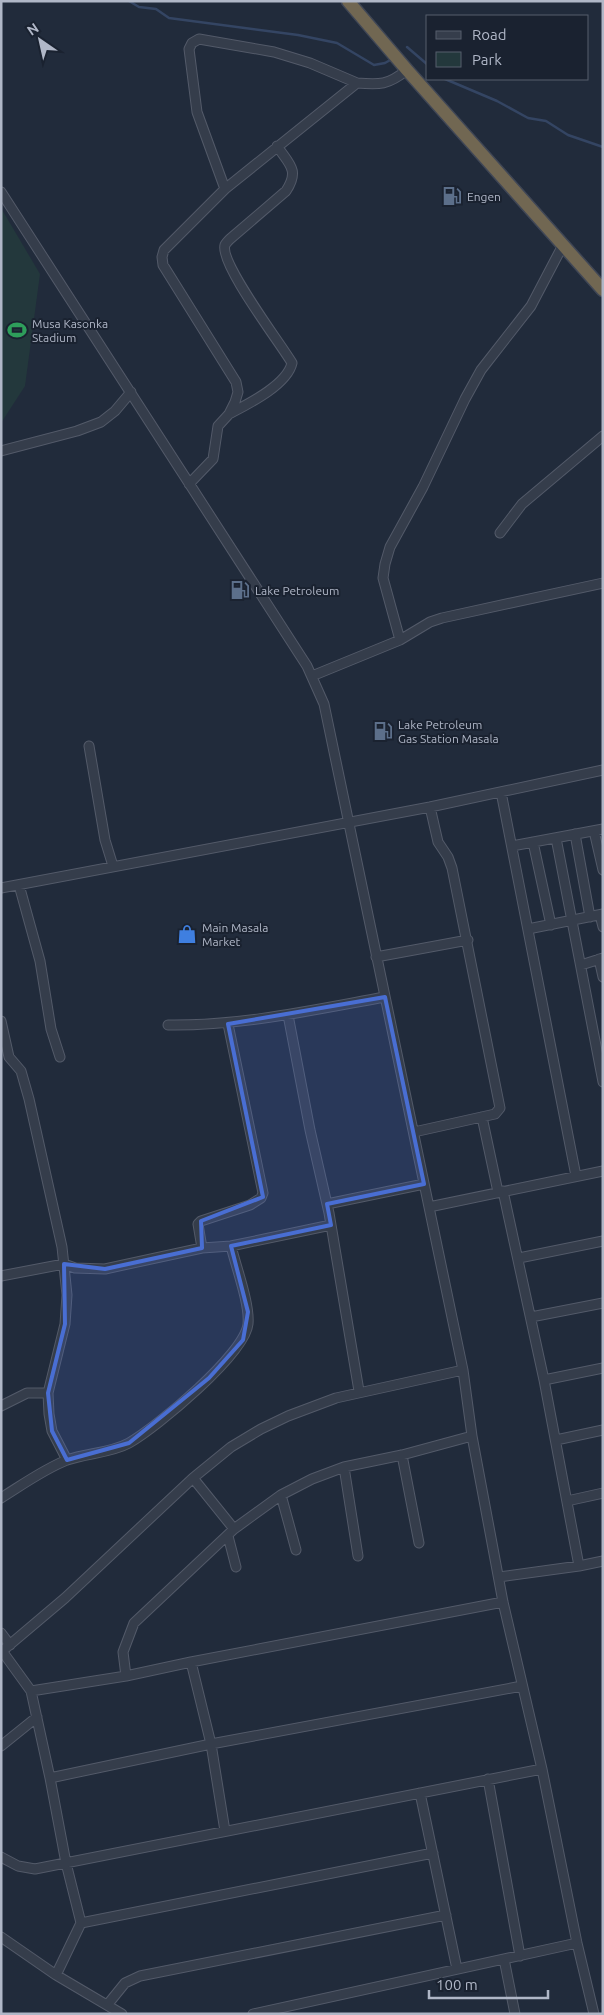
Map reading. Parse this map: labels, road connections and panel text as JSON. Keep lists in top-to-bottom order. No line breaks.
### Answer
{"places":{"fuel station":["Engen","Lake Petroleum","Lake Petroleum Gas Station Masala"],"sports":["Musa Kasonka Stadium"],"shop":["Main Masala Market"]},"legend":["Road","Park"],"scale_bar":"100 m","north":"top left"}
